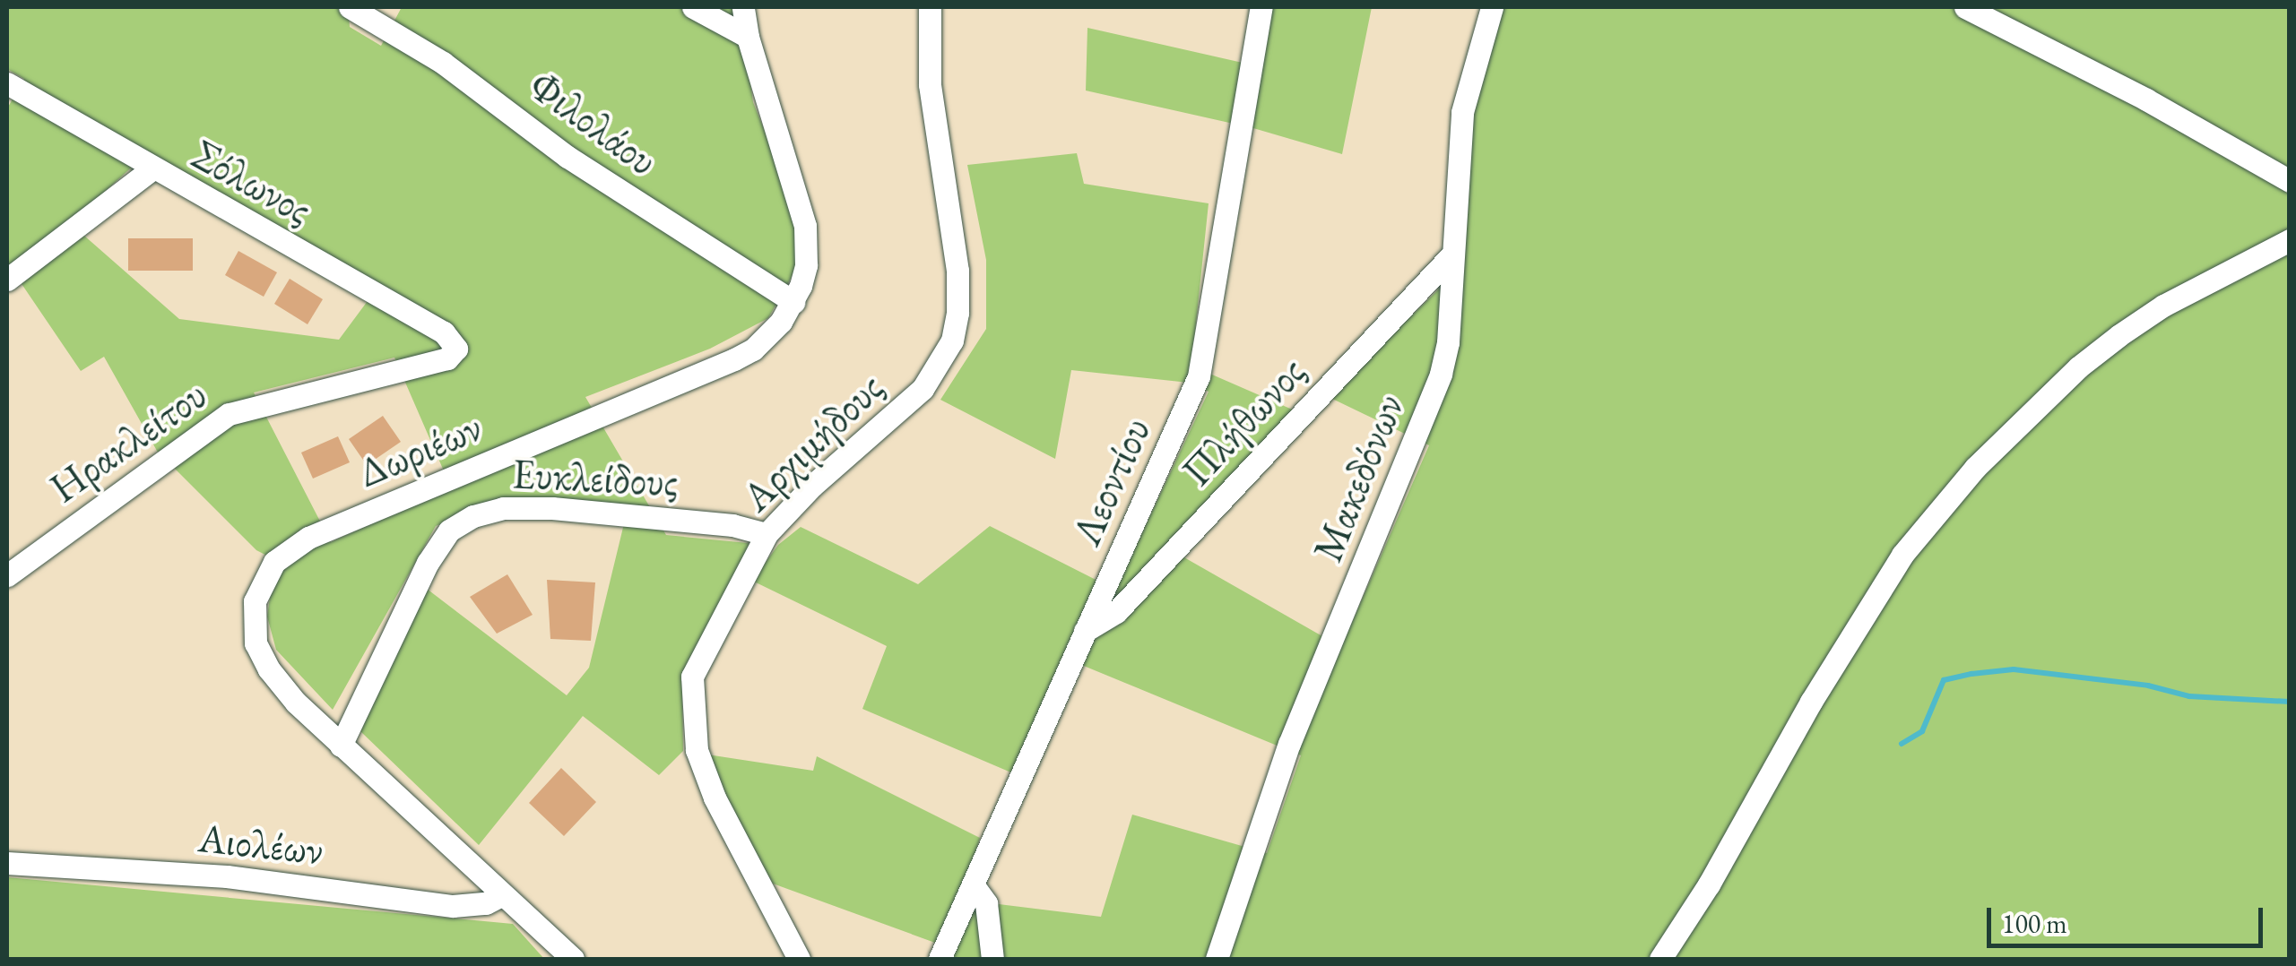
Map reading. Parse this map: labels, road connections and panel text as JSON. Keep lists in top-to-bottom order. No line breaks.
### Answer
{"streets":{"street":["Φιλολάου","Σόλωνος","Πλήθωνος","Ηρακλείτου","Αρχιμήδους","Δωριέων","Ευκλείδους","Μακεδόνων","Λεοντίου","Αιολέων"]},"crossings":[["Φιλολάου","Δωριέων"],["Σόλωνος","Ηρακλείτου"],["Πλήθωνος","Μακεδόνων"],["Πλήθωνος","Λεοντίου"],["Αρχιμήδους","Ευκλείδους"],["Δωριέων","Ευκλείδους"],["Δωριέων","Αιολέων"]],"scale_bar":"100 m"}
